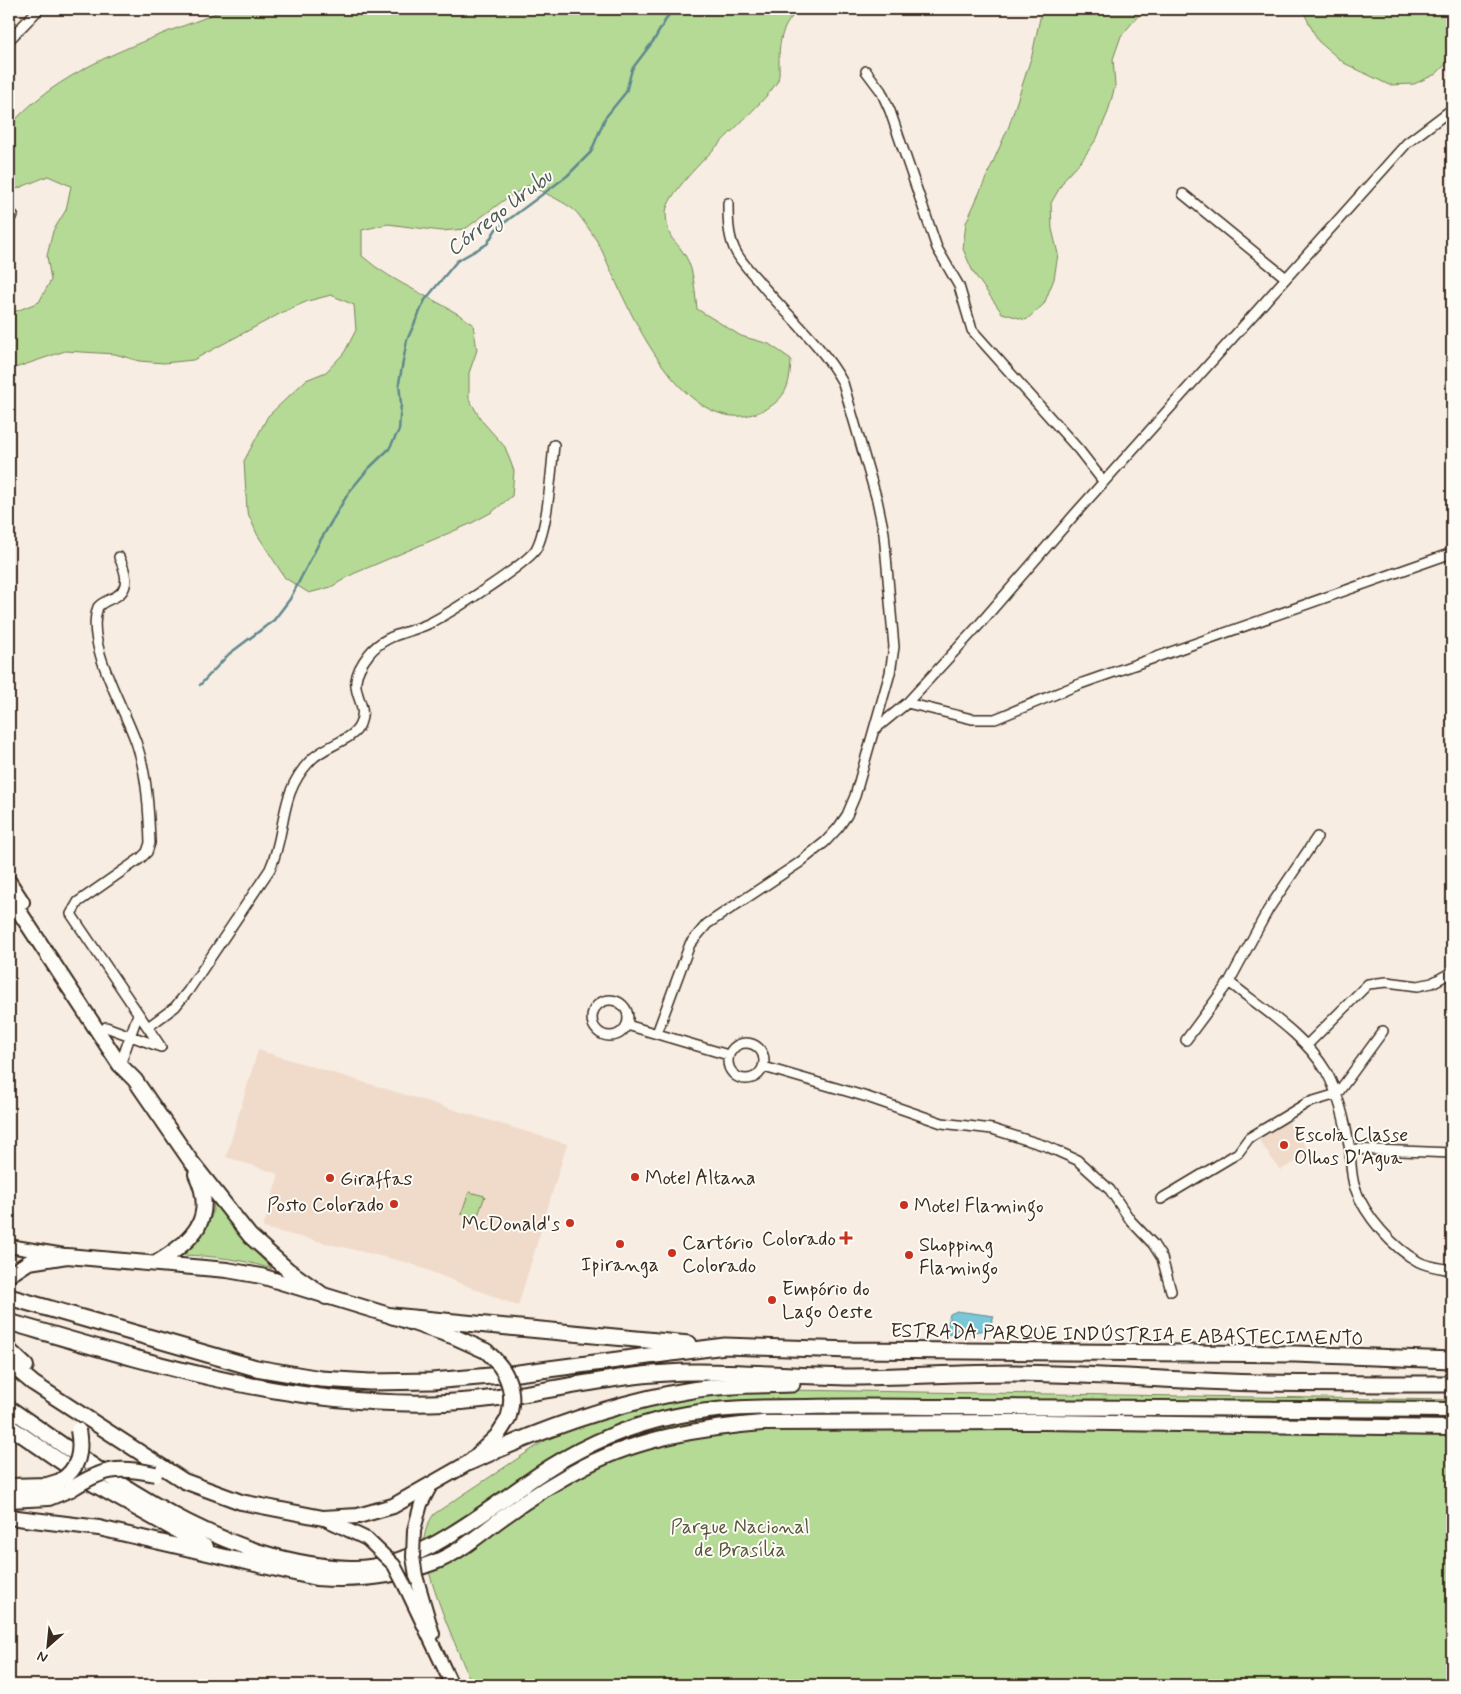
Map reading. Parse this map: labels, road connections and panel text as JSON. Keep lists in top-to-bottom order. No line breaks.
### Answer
{"streets":{"highway":["ESTRADA PARQUE INDÚSTRIA E ABASTECIMENTO"]},"water":["Córrego Urubu"],"parks":["Parque Nacional de Brasília"],"places":{"other":["Escola Classe Olhos D'Agua","Motel Altana","Giraffas","Posto Colorado","Motel Flamingo","McDonald's","Ipiranga","Cartório Colorado","Shopping Flamingo","Empório do Lago Oeste"],"health":["Colorado"]},"north":"bottom left"}
